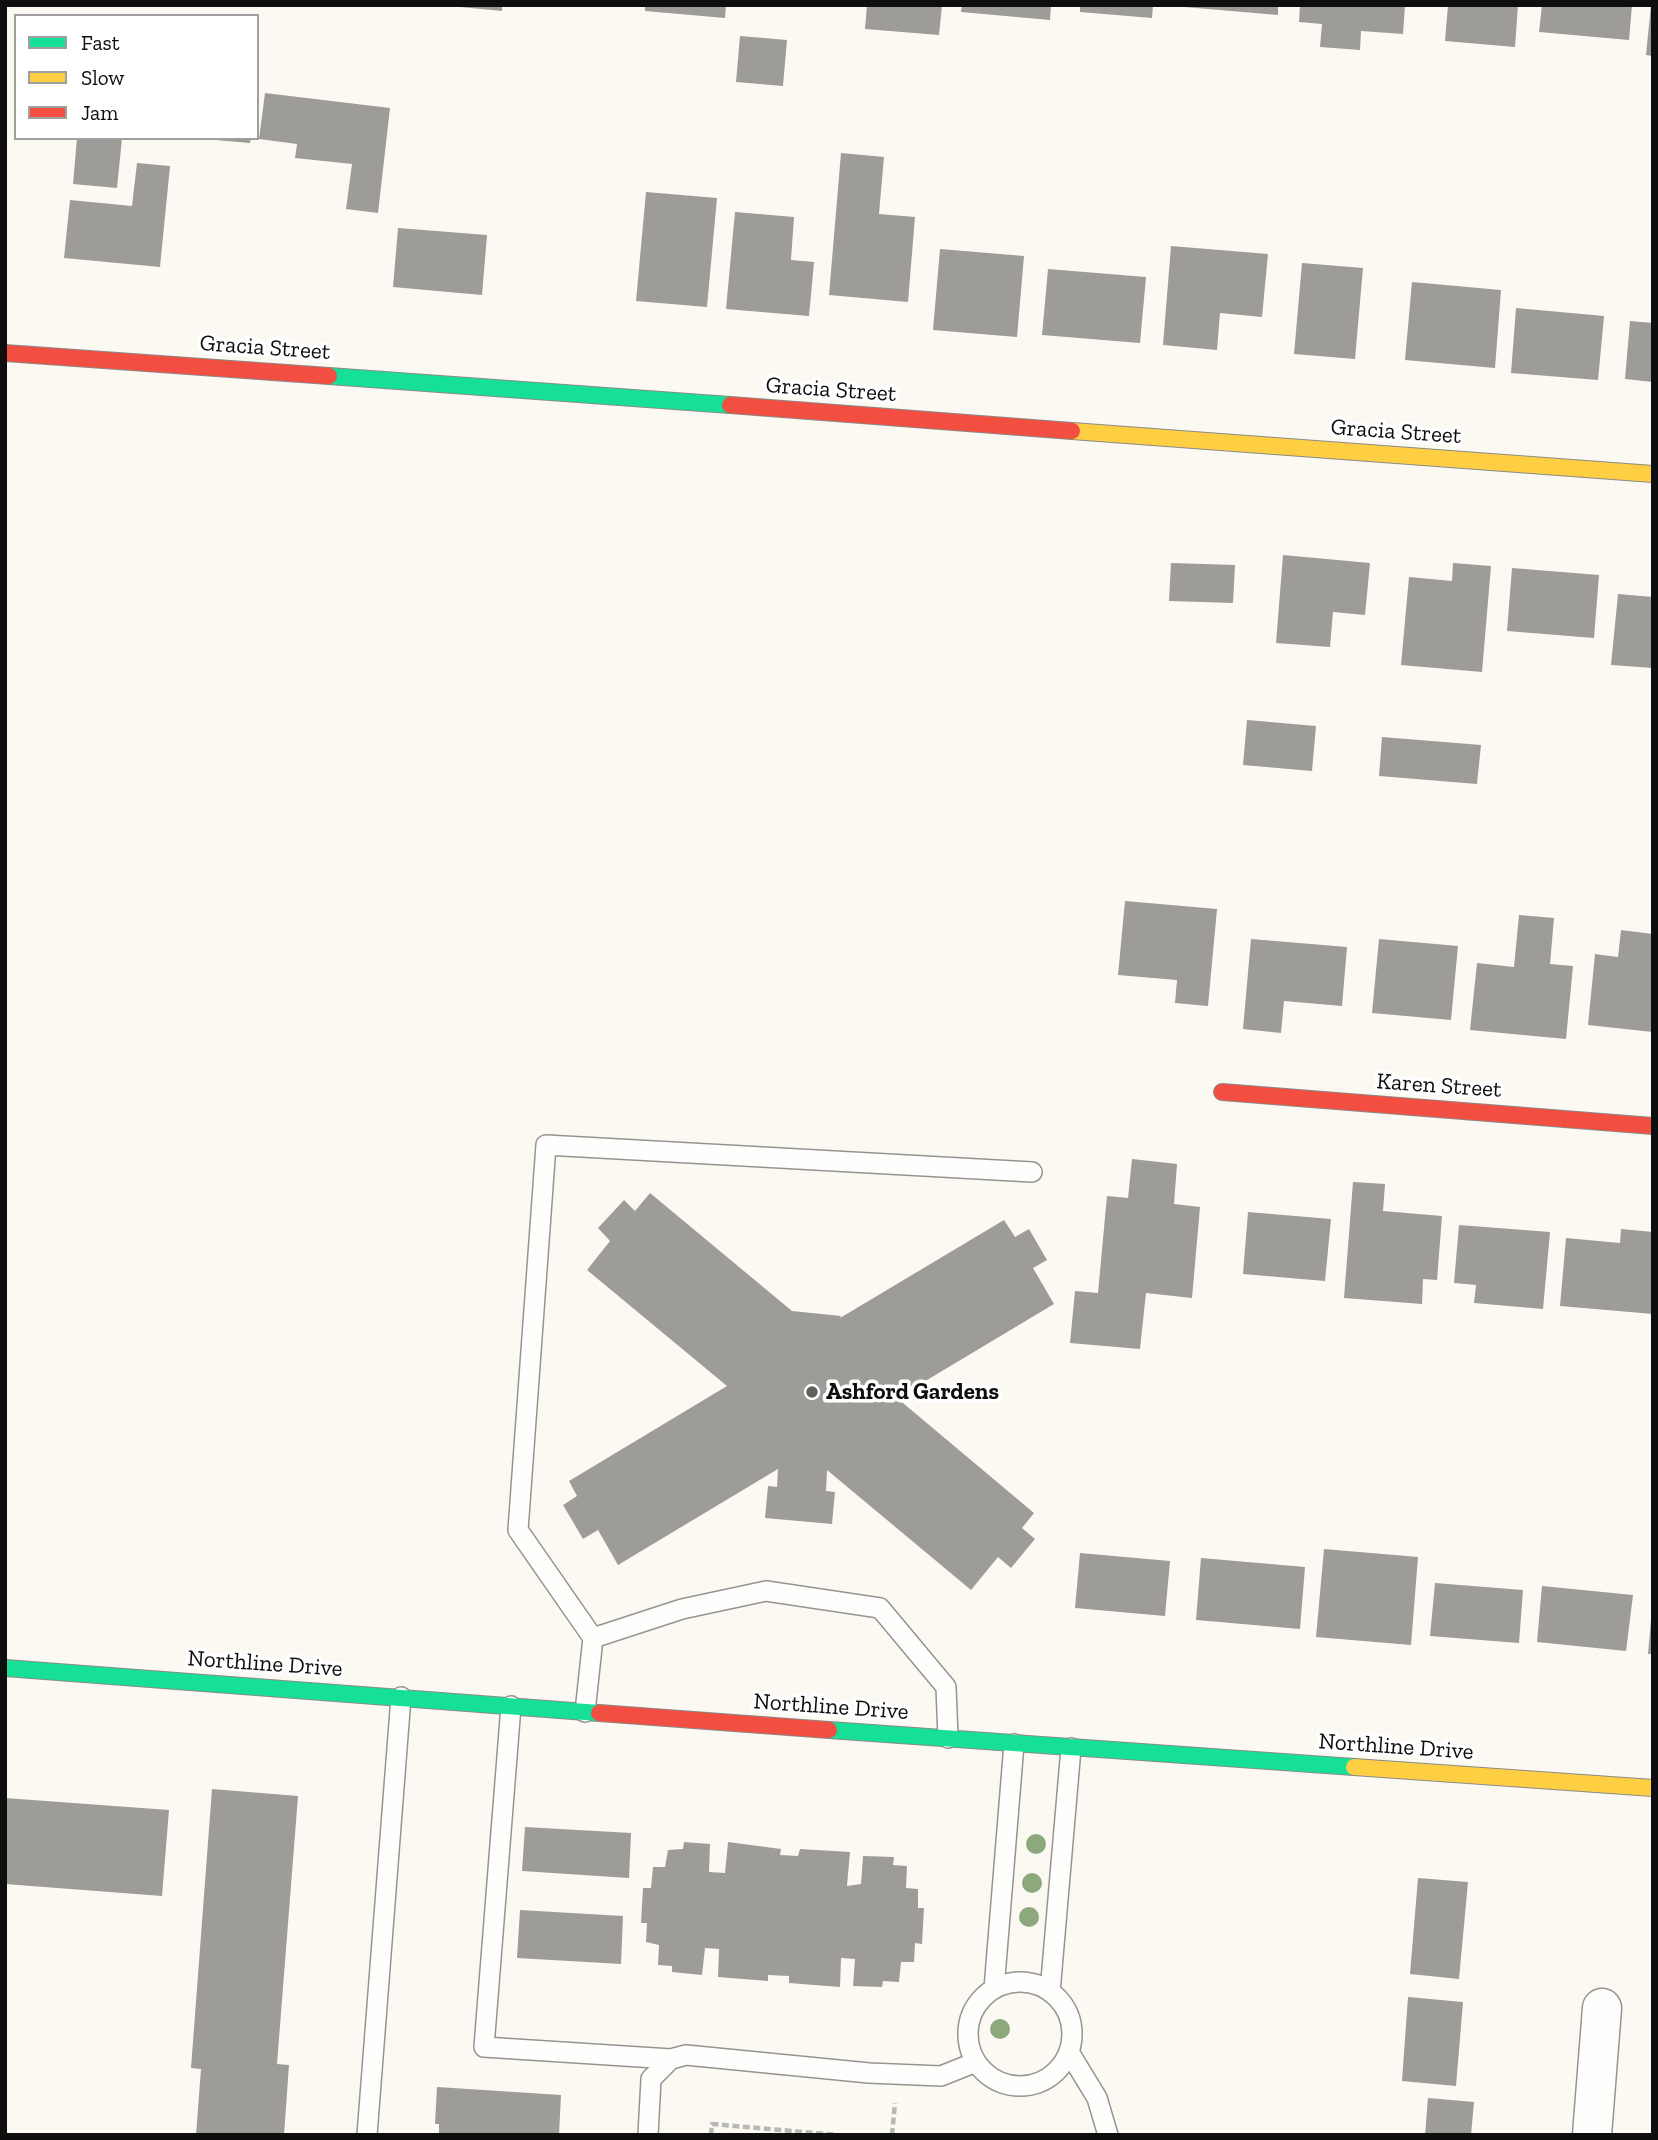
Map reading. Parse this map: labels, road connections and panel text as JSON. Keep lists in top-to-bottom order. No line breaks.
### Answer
{"streets":{"street":["Gracia Street","Karen Street","Northline Drive"]},"places":["Ashford Gardens"],"legend":["Fast","Slow","Jam"]}
